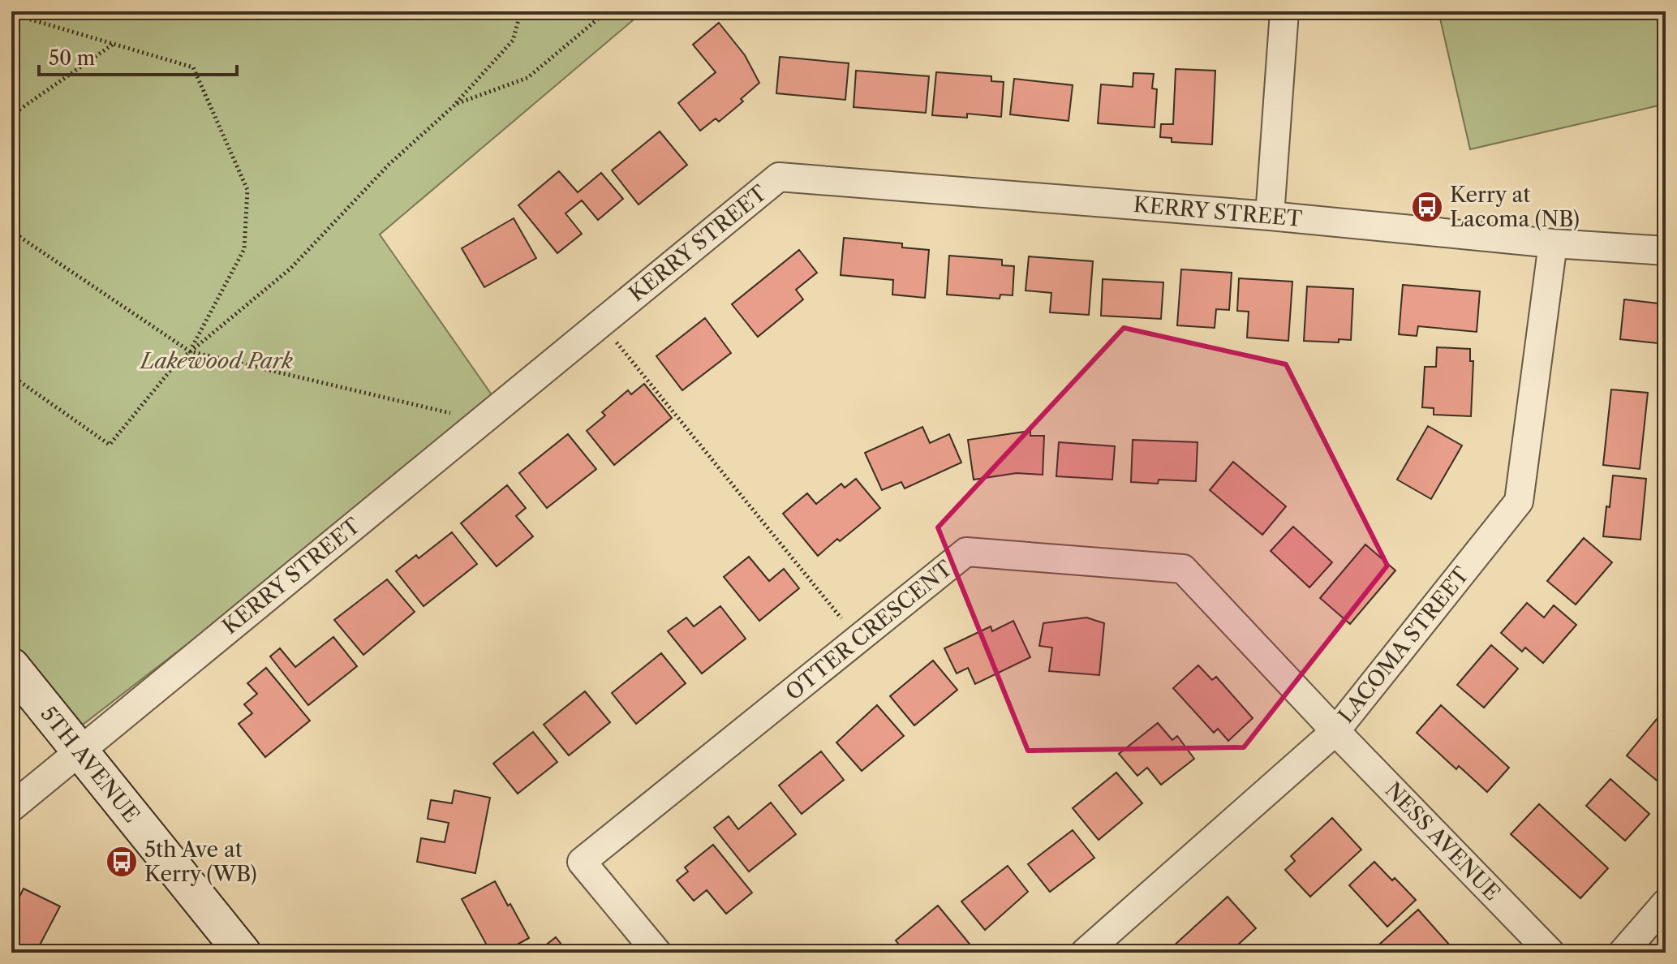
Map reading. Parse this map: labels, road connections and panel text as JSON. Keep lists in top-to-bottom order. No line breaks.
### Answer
{"streets":{"main road":["5TH AVENUE"],"street":["KERRY STREET","OTTER CRESCENT","LACOMA STREET","NESS AVENUE"]},"crossings":[["KERRY STREET","LACOMA STREET"],["KERRY STREET","5TH AVENUE"],["OTTER CRESCENT","LACOMA STREET"],["OTTER CRESCENT","NESS AVENUE"],["LACOMA STREET","NESS AVENUE"]],"parks":["Lakewood Park"],"places":{"bus stop":["Kerry at Lacoma (NB)","5th Ave at Kerry (WB)"]},"scale_bar":"50 m"}
